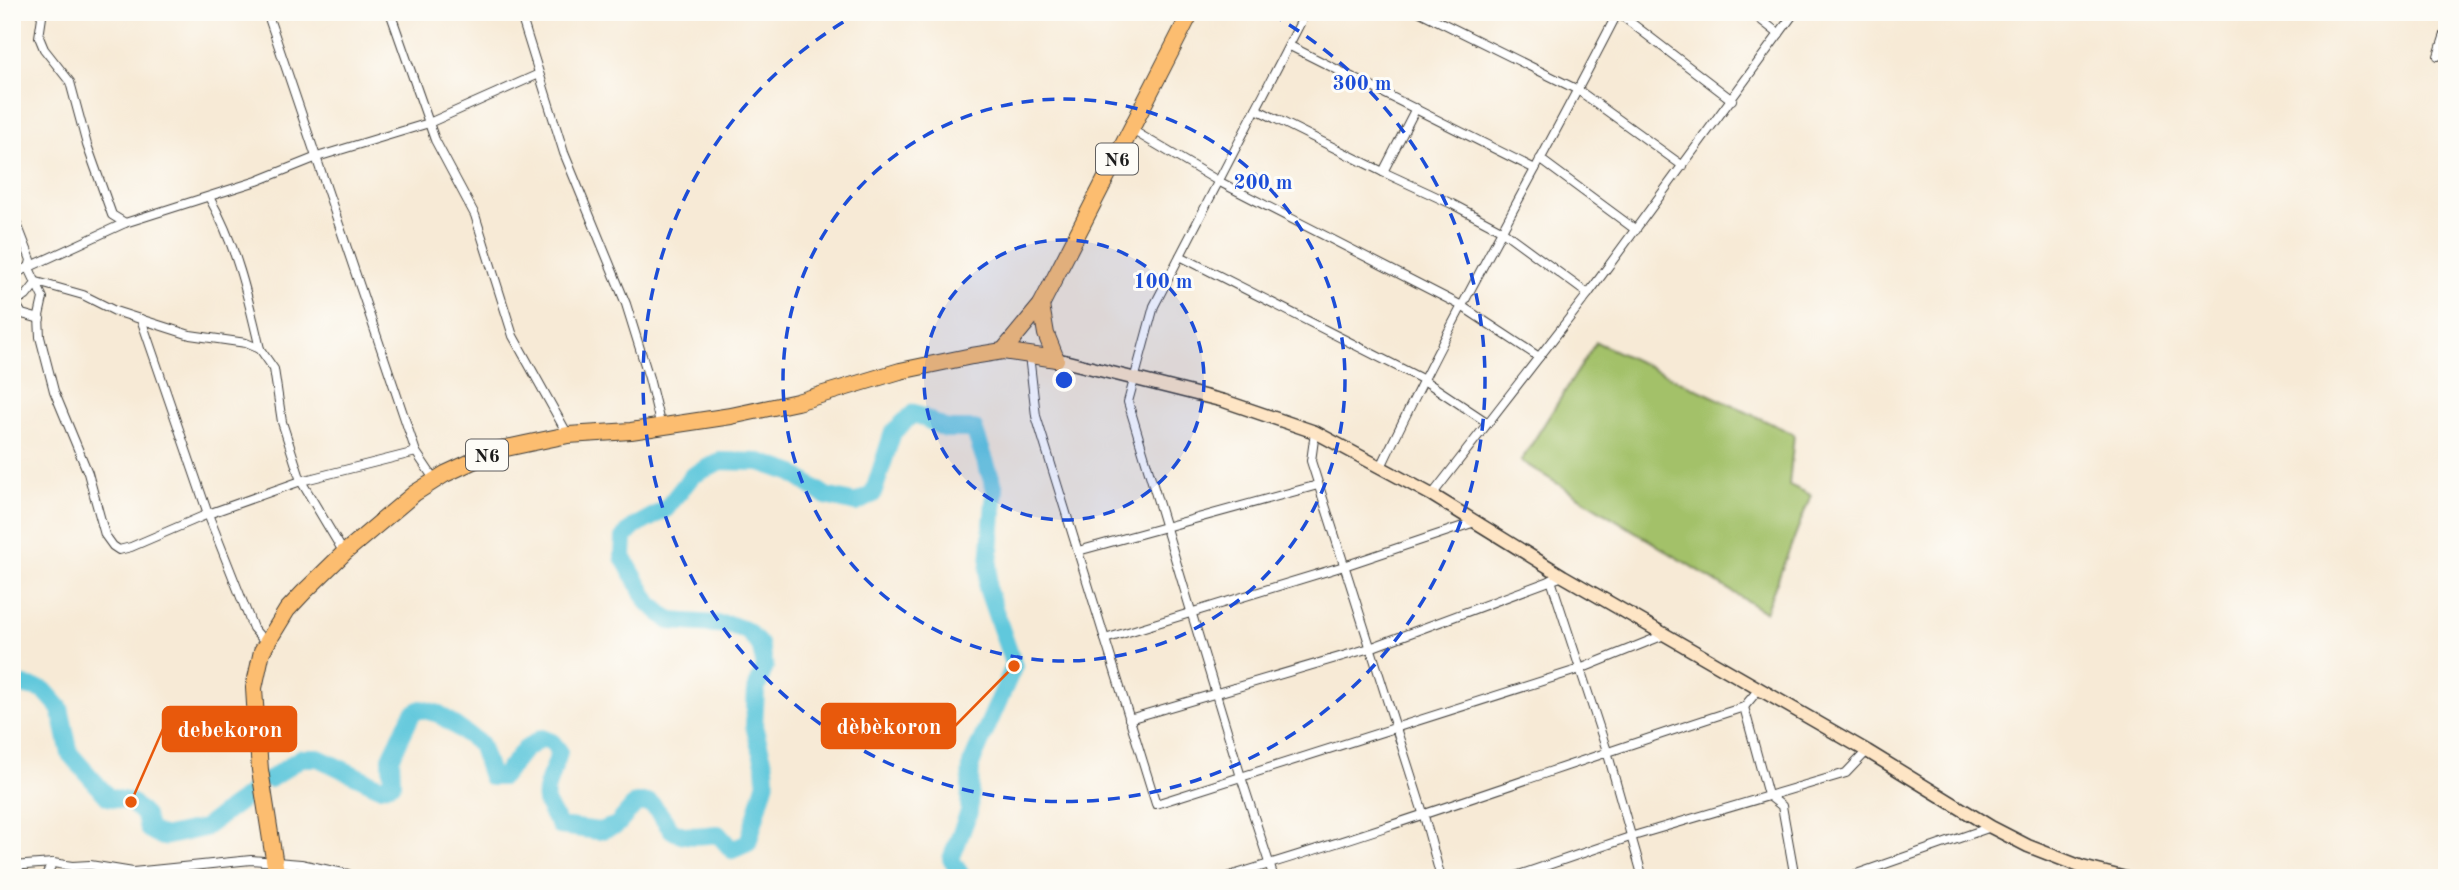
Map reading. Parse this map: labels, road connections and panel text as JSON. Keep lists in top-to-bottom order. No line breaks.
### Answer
{"streets":{"highway":["N6"]},"places":["dèbèkoron","debekoron"],"rings":["300 m","200 m","100 m"]}
